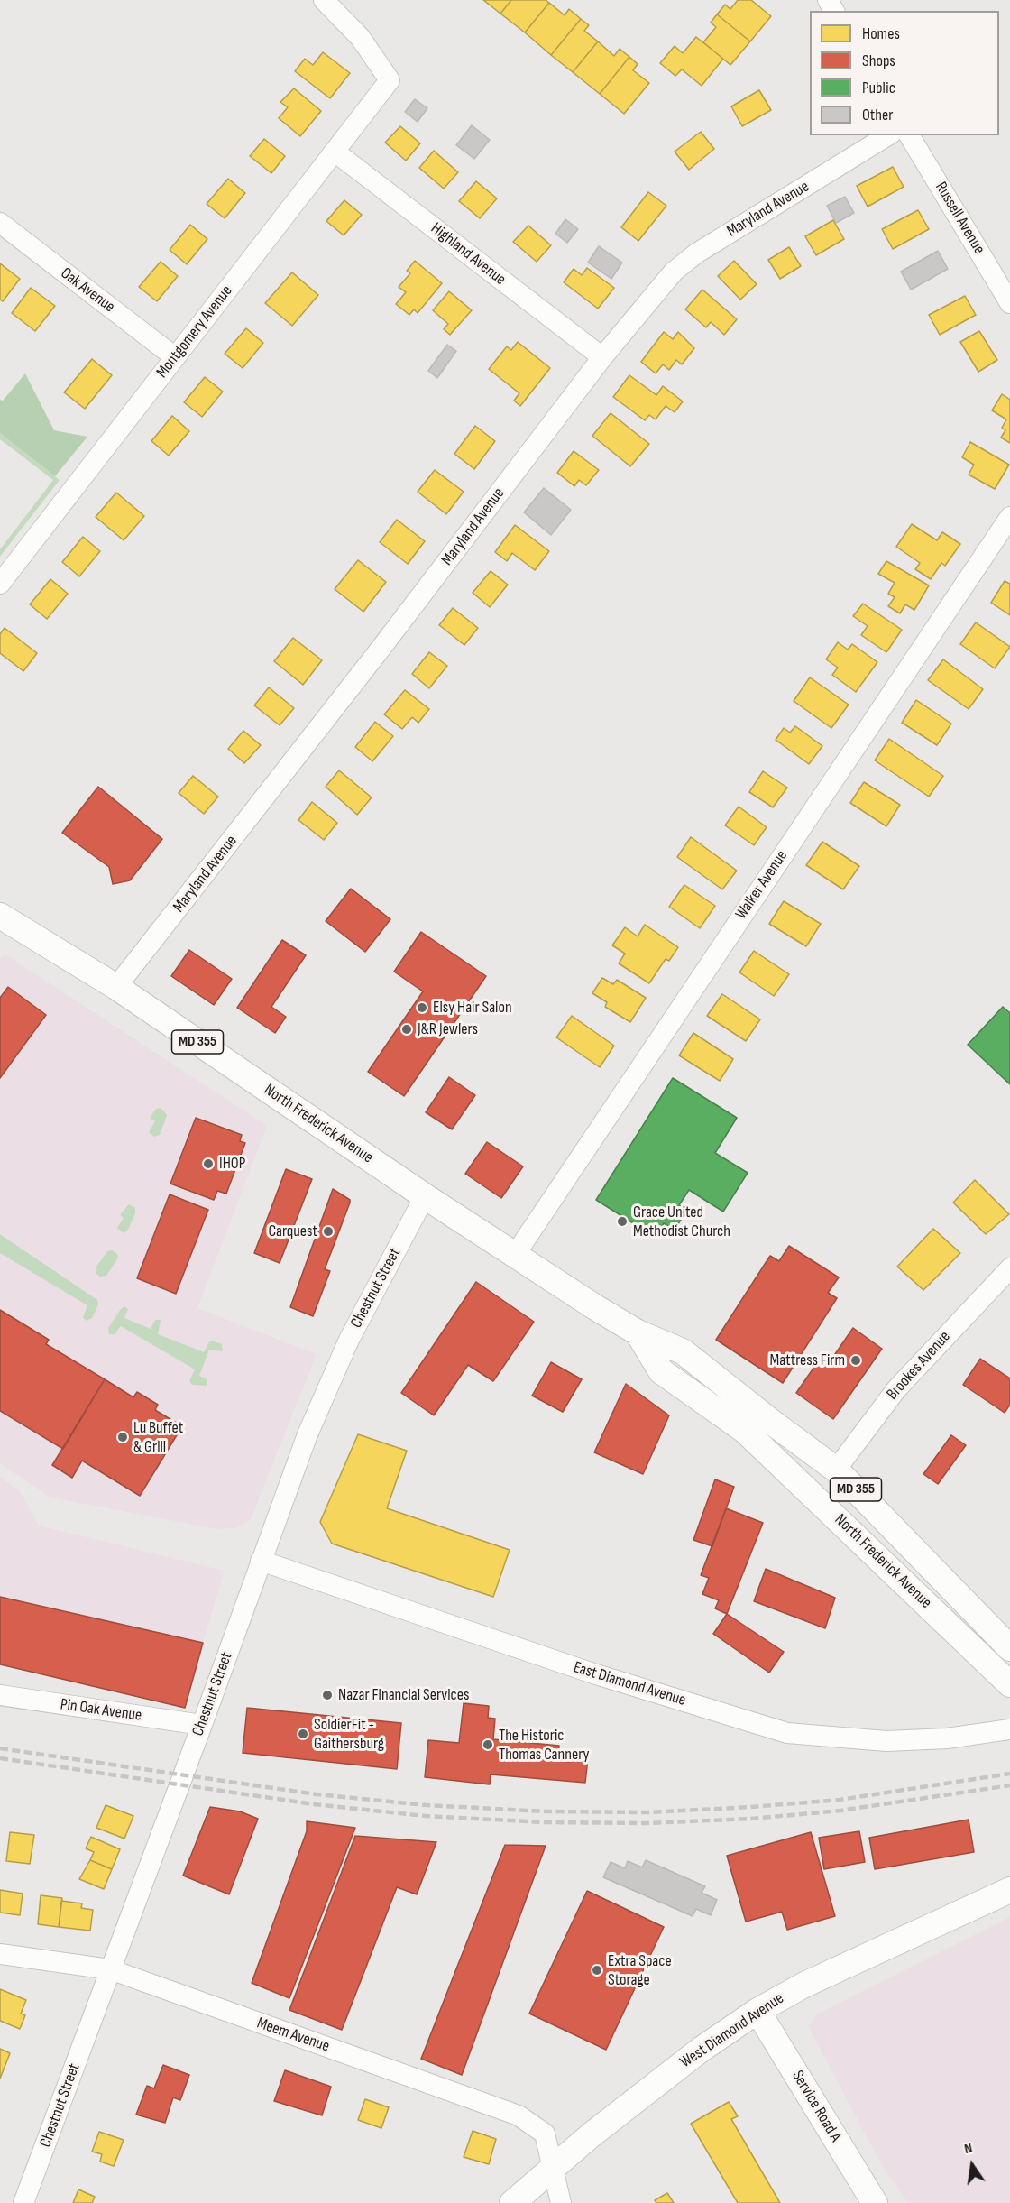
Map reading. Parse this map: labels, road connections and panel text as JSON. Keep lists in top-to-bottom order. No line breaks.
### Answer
{"streets":{"main road":["MD 355","North Frederick Avenue","West Diamond Avenue","Service Road A"],"street":["Maryland Avenue","Russell Avenue","Highland Avenue","Oak Avenue","Montgomery Avenue","Walker Avenue","Chestnut Street","Brookes Avenue","East Diamond Avenue","Pin Oak Avenue","Meem Avenue"]},"crossings":[["Maryland Avenue","Highland Avenue"],["Maryland Avenue","North Frederick Avenue"],["Highland Avenue","Montgomery Avenue"],["Oak Avenue","Montgomery Avenue"],["Walker Avenue","North Frederick Avenue"],["North Frederick Avenue","Chestnut Street"],["North Frederick Avenue","Brookes Avenue"],["Chestnut Street","East Diamond Avenue"],["Chestnut Street","Pin Oak Avenue"],["Chestnut Street","Meem Avenue"],["West Diamond Avenue","Meem Avenue"],["West Diamond Avenue","Service Road A"]],"places":["Elsy Hair Salon","J&R Jewlers","IHOP","Grace United Methodist Church","Carquest","Mattress Firm","Lu Buffet & Grill","Nazar Financial Services","SoldierFit - Gaithersburg","The Historic Thomas Cannery","Extra Space Storage"],"legend":["Homes","Shops","Public","Other"],"north":"top"}
